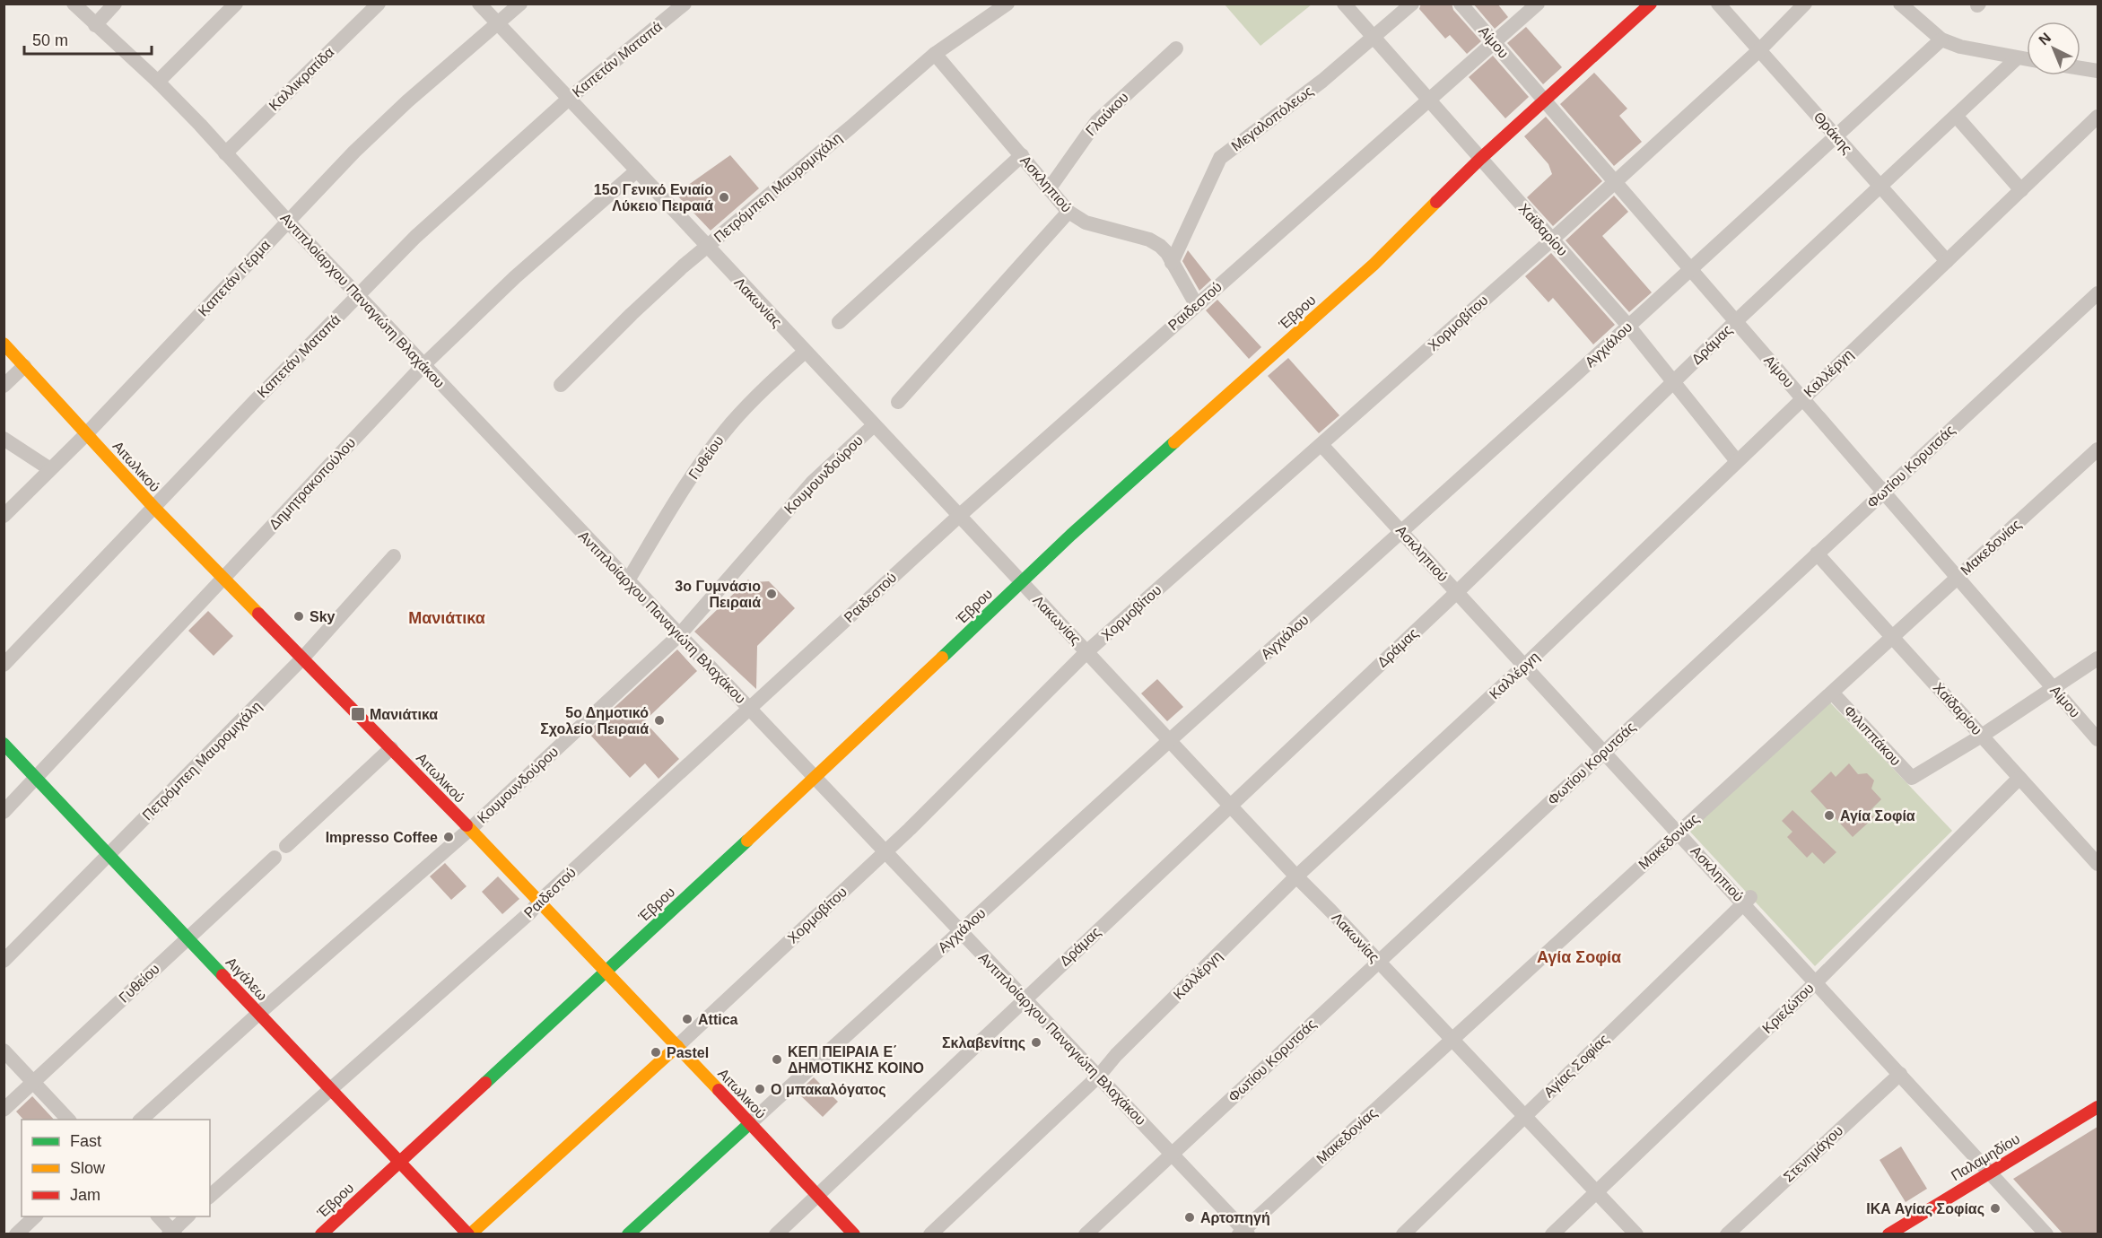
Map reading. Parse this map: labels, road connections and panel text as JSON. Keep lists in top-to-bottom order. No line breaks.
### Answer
{"streets":{"street":["Αίμου","Καπετάν Ματαπά","Καλλικρατίδα","Γλαύκου","Μεγαλοπόλεως","Θράκης","Ασκληπιού","Πετρόμπεη Μαυρομιχάλη","Χαϊδαρίου","Καπετάν Γέρμα","Αντιπλοίαρχου Παναγιώτη Βλαχάκου","Λακωνίας","Ραιδεστού","Έβρου","Χορμοβίτου","Αγχιάλου","Δράμας","Καλλέργη","Γυθείου","Αιτωλικού","Φωτίου Κορυτσάς","Κουμουνδούρου","Δημητρακοπούλου","Μακεδονίας","Φιλιππάκου","Αιγάλεω","Κριεζώτου","Αγίας Σοφίας","Στενημάχου","Παλαμηδίου"]},"crossings":[["Αίμου","Ραιδεστού"],["Αίμου","Έβρου"],["Αίμου","Χορμοβίτου"],["Αίμου","Αγχιάλου"],["Αίμου","Δράμας"],["Αίμου","Καλλέργη"],["Αίμου","Φωτίου Κορυτσάς"],["Αίμου","Μακεδονίας"],["Καπετάν Ματαπά","Αντιπλοίαρχου Παναγιώτη Βλαχάκου"],["Καπετάν Ματαπά","Λακωνίας"],["Καπετάν Ματαπά","Αιτωλικού"],["Καλλικρατίδα","Αντιπλοίαρχου Παναγιώτη Βλαχάκου"],["Γλαύκου","Ασκληπιού"],["Μεγαλοπόλεως","Ασκληπιού"],["Μεγαλοπόλεως","Χαϊδαρίου"],["Θράκης","Χορμοβίτου"],["Θράκης","Αγχιάλου"],["Θράκης","Δράμας"],["Θράκης","Καλλέργη"],["Ασκληπιού","Πετρόμπεη Μαυρομιχάλη"],["Ασκληπιού","Ραιδεστού"],["Ασκληπιού","Χορμοβίτου"],["Ασκληπιού","Αγχιάλου"],["Ασκληπιού","Δράμας"],["Ασκληπιού","Καλλέργη"],["Ασκληπιού","Φωτίου Κορυτσάς"],["Ασκληπιού","Μακεδονίας"],["Ασκληπιού","Κριεζώτου"],["Ασκληπιού","Αγίας Σοφίας"],["Ασκληπιού","Στενημάχου"],["Ασκληπιού","Παλαμηδίου"],["Πετρόμπεη Μαυρομιχάλη","Λακωνίας"],["Πετρόμπεη Μαυρομιχάλη","Αιτωλικού"],["Πετρόμπεη Μαυρομιχάλη","Αιγάλεω"],["Χαϊδαρίου","Ραιδεστού"],["Χαϊδαρίου","Έβρου"],["Χαϊδαρίου","Χορμοβίτου"],["Χαϊδαρίου","Αγχιάλου"],["Χαϊδαρίου","Δράμας"],["Χαϊδαρίου","Καλλέργη"],["Χαϊδαρίου","Φωτίου Κορυτσάς"],["Χαϊδαρίου","Μακεδονίας"],["Χαϊδαρίου","Φιλιππάκου"],["Χαϊδαρίου","Κριεζώτου"],["Καπετάν Γέρμα","Αντιπλοίαρχου Παναγιώτη Βλαχάκου"],["Καπετάν Γέρμα","Λακωνίας"],["Καπετάν Γέρμα","Αιτωλικού"],["Αντιπλοίαρχου Παναγιώτη Βλαχάκου","Ραιδεστού"],["Αντιπλοίαρχου Παναγιώτη Βλαχάκου","Έβρου"],["Αντιπλοίαρχου Παναγιώτη Βλαχάκου","Χορμοβίτου"],["Αντιπλοίαρχου Παναγιώτη Βλαχάκου","Αγχιάλου"],["Αντιπλοίαρχου Παναγιώτη Βλαχάκου","Δράμας"],["Αντιπλοίαρχου Παναγιώτη Βλαχάκου","Καλλέργη"],["Αντιπλοίαρχου Παναγιώτη Βλαχάκου","Γυθείου"],["Αντιπλοίαρχου Παναγιώτη Βλαχάκου","Φωτίου Κορυτσάς"],["Αντιπλοίαρχου Παναγιώτη Βλαχάκου","Κουμουνδούρου"],["Αντιπλοίαρχου Παναγιώτη Βλαχάκου","Δημητρακοπούλου"],["Αντιπλοίαρχου Παναγιώτη Βλαχάκου","Μακεδονίας"],["Λακωνίας","Ραιδεστού"],["Λακωνίας","Έβρου"],["Λακωνίας","Χορμοβίτου"],["Λακωνίας","Αγχιάλου"],["Λακωνίας","Δράμας"],["Λακωνίας","Καλλέργη"],["Λακωνίας","Γυθείου"],["Λακωνίας","Φωτίου Κορυτσάς"],["Λακωνίας","Κουμουνδούρου"],["Λακωνίας","Δημητρακοπούλου"],["Λακωνίας","Μακεδονίας"],["Λακωνίας","Κριεζώτου"],["Λακωνίας","Αγίας Σοφίας"],["Ραιδεστού","Αιτωλικού"],["Ραιδεστού","Αιγάλεω"],["Έβρου","Αιτωλικού"],["Έβρου","Αιγάλεω"],["Χορμοβίτου","Αιτωλικού"],["Χορμοβίτου","Αιγάλεω"],["Αγχιάλου","Αιτωλικού"],["Δράμας","Αιτωλικού"],["Γυθείου","Αιγάλεω"],["Αιτωλικού","Κουμουνδούρου"],["Αιτωλικού","Δημητρακοπούλου"],["Κουμουνδούρου","Αιγάλεω"],["Δημητρακοπούλου","Αιγάλεω"],["Μακεδονίας","Φιλιππάκου"]],"districts":["Μανιάτικα","Αγία Σοφία"],"places":{"other":["15ο Γενικό Ενιαίο Λύκειο Πειραιά","3ο Γυμνάσιο Πειραιά","Sky","5ο Δημοτικό Σχολείο Πειραιά","Αγία Σοφία","Impresso Coffee","Attica","Σκλαβενίτης","Pastel","ΚΕΠ ΠΕΙΡΑΙΑ Ε΄ ΔΗΜΟΤΙΚΗΣ ΚΟΙΝΟ","Ο μπακαλόγατος","ΙΚΑ Αγίας Σοφίας","Αρτοπηγή"],"transit":["Μανιάτικα"]},"legend":["Fast","Slow","Jam"],"scale_bar":"50 m","north":"top left"}
